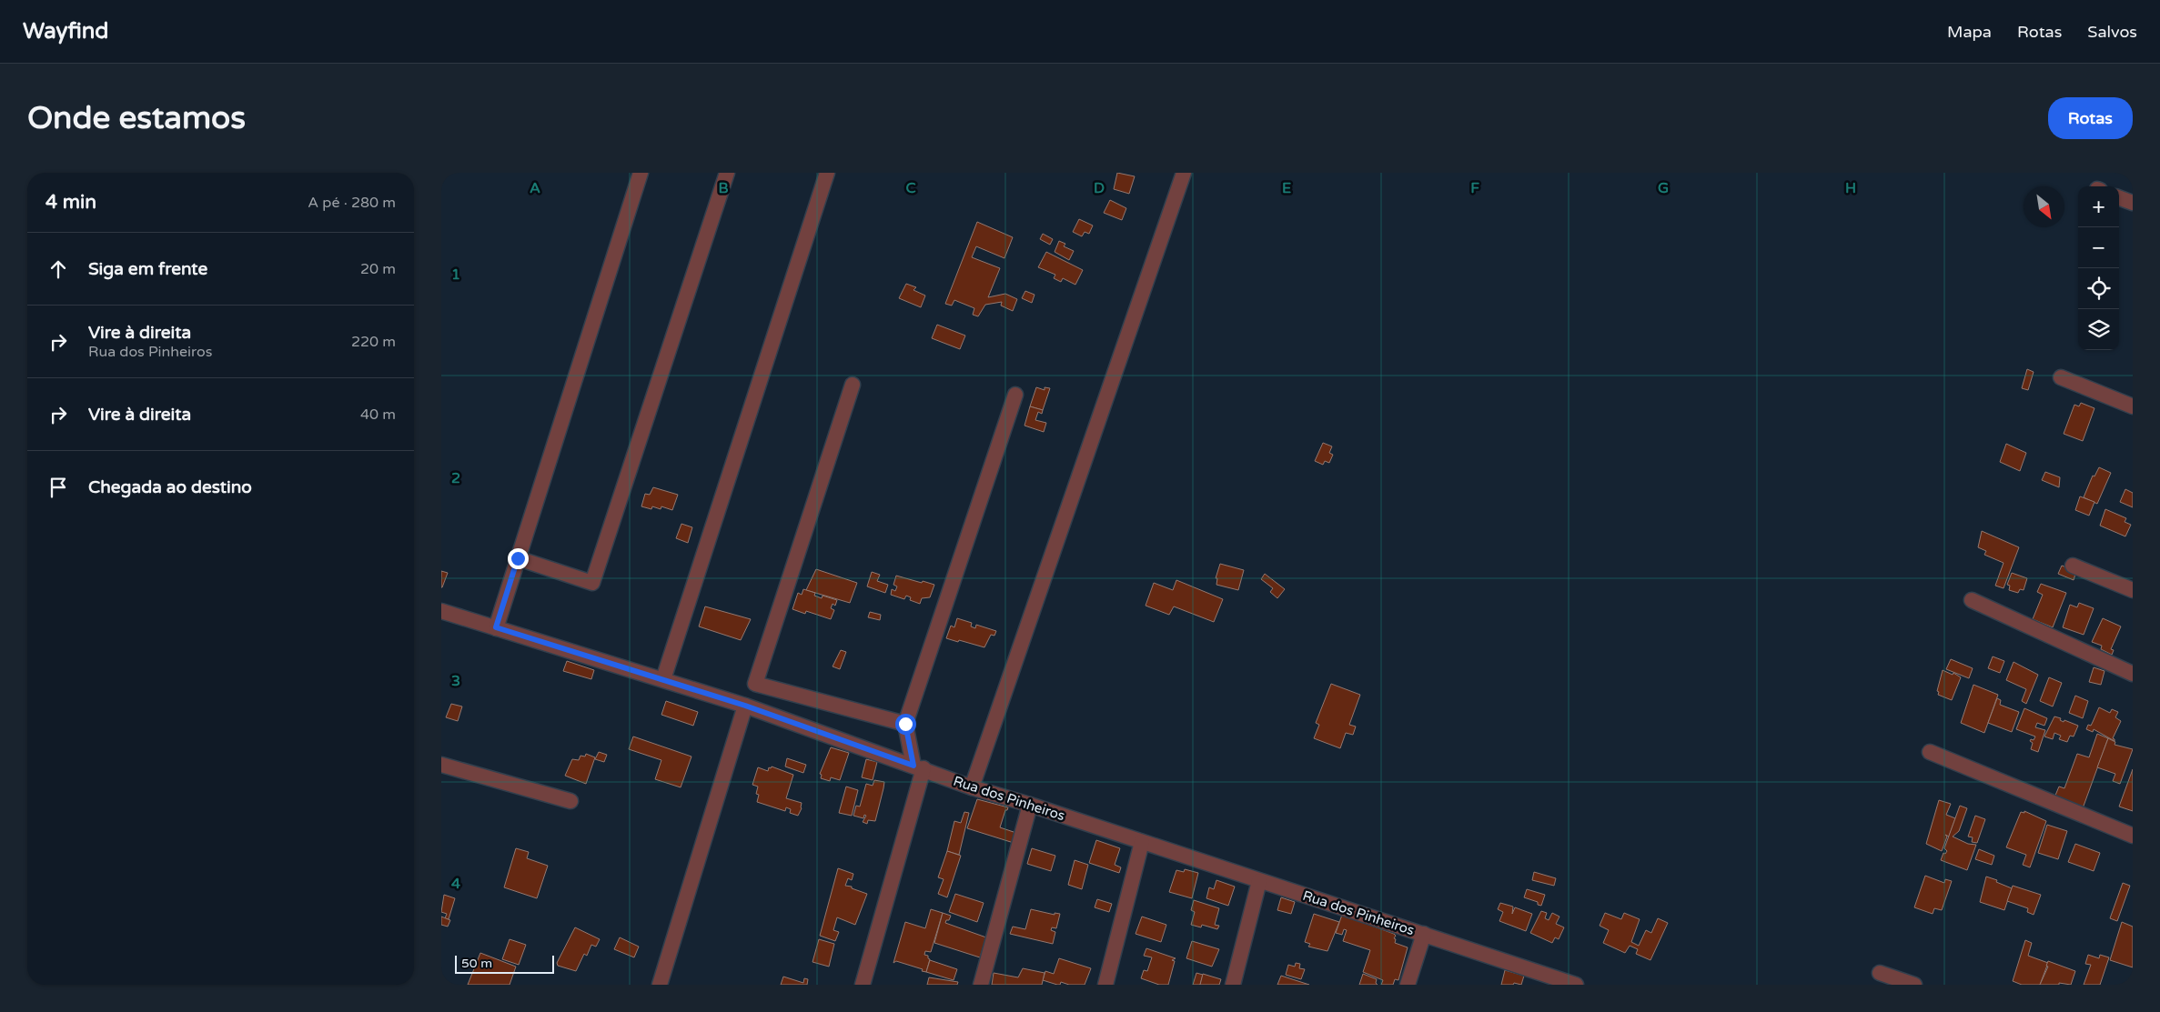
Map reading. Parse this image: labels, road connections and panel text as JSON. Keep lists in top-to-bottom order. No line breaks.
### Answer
{"streets":{"street":["Rua dos Pinheiros"]},"scale_bar":"50 m","north":"bottom right","page":{"header":"Wayfind","nav":["Mapa","Rotas","Salvos"],"buttons":"Rotas","title":"Onde estamos","heading":["4 min","A pé · 280 m"],"map_buttons":["+","−"],"list":[["Siga em frente","20 m"],["Vire à direita","Rua dos Pinheiros","220 m"],["Vire à direita","40 m"],"Chegada ao destino"],"scale":"50 m"},"grid":{"columns":["A","B","C","D","E","F","G","H"],"rows":["1","2","3","4"]}}
